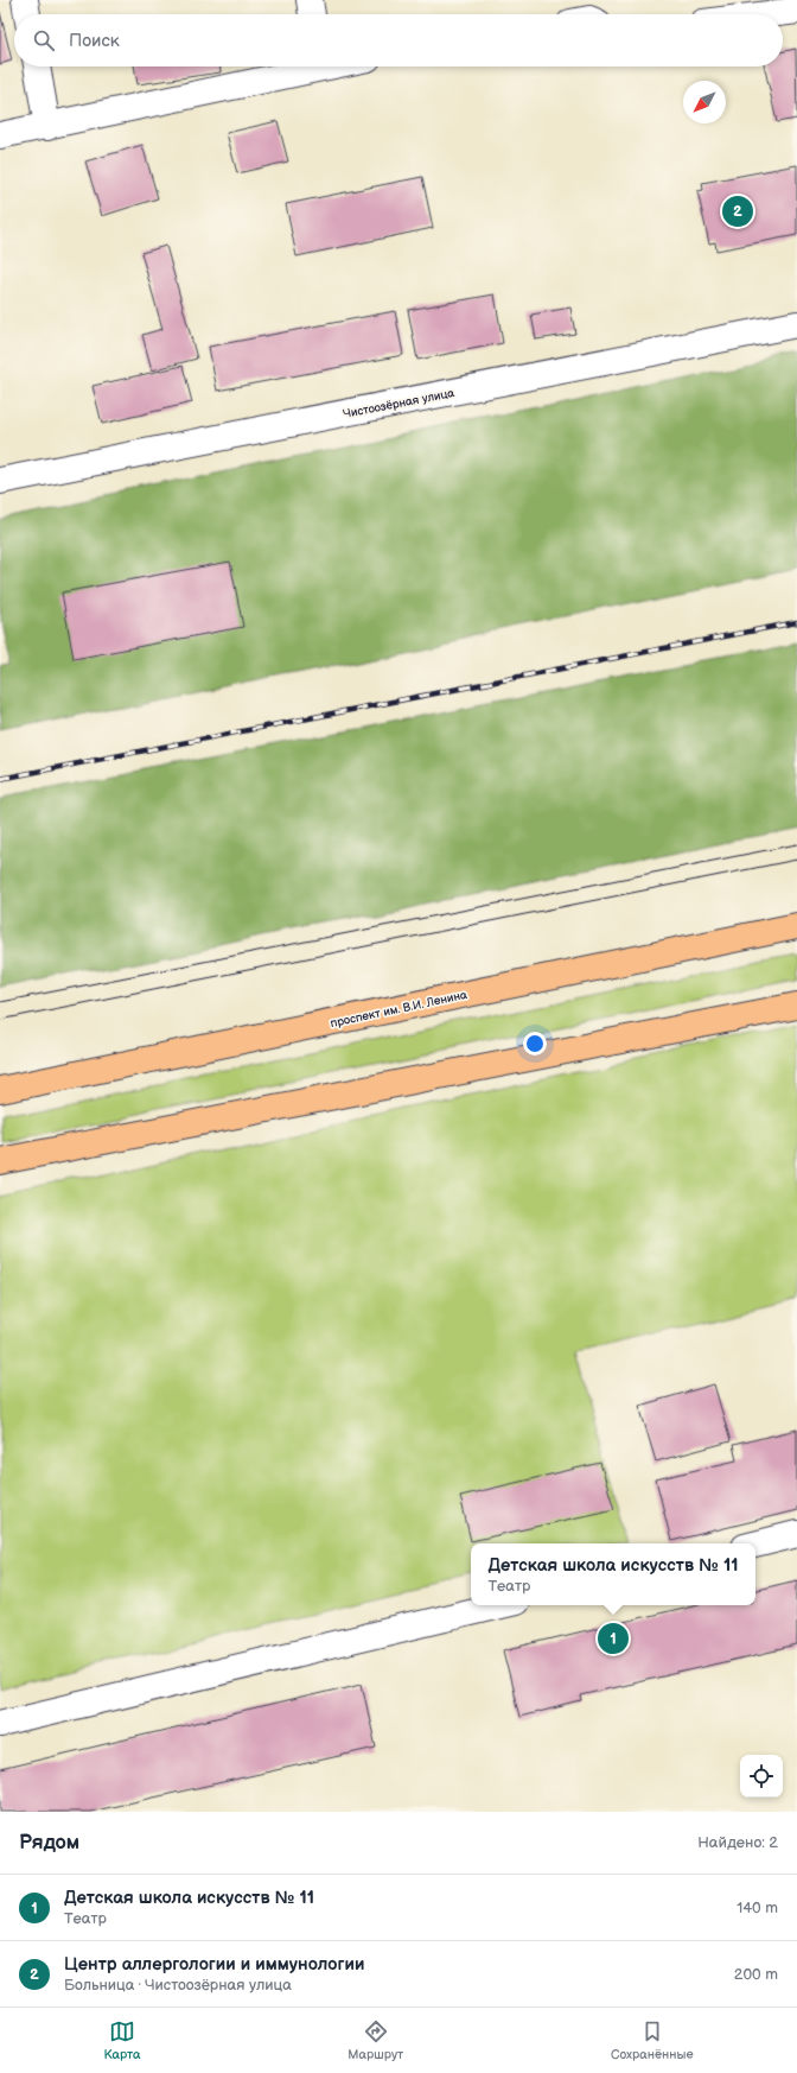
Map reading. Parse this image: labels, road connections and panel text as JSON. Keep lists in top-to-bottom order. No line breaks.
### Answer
{"streets":{"main road":["проспект им. В.И. Ленина"],"street":["Чистоозёрная улица"]},"north":"bottom left","page":{"search":"Поиск","pins":["2","1"],"popup":["Детская школа искусств № 11","Театр"],"heading":["Рядом","Найдено: 2"],"list":[{"mark":"1","name":"Детская школа искусств № 11","note":"Театр","value":"140 m"},{"mark":"2","name":"Центр аллергологии и иммунологии","note":"Больница · Чистоозёрная улица","value":"200 m"}],"nav":["Карта","Маршрут","Сохранённые"]}}
